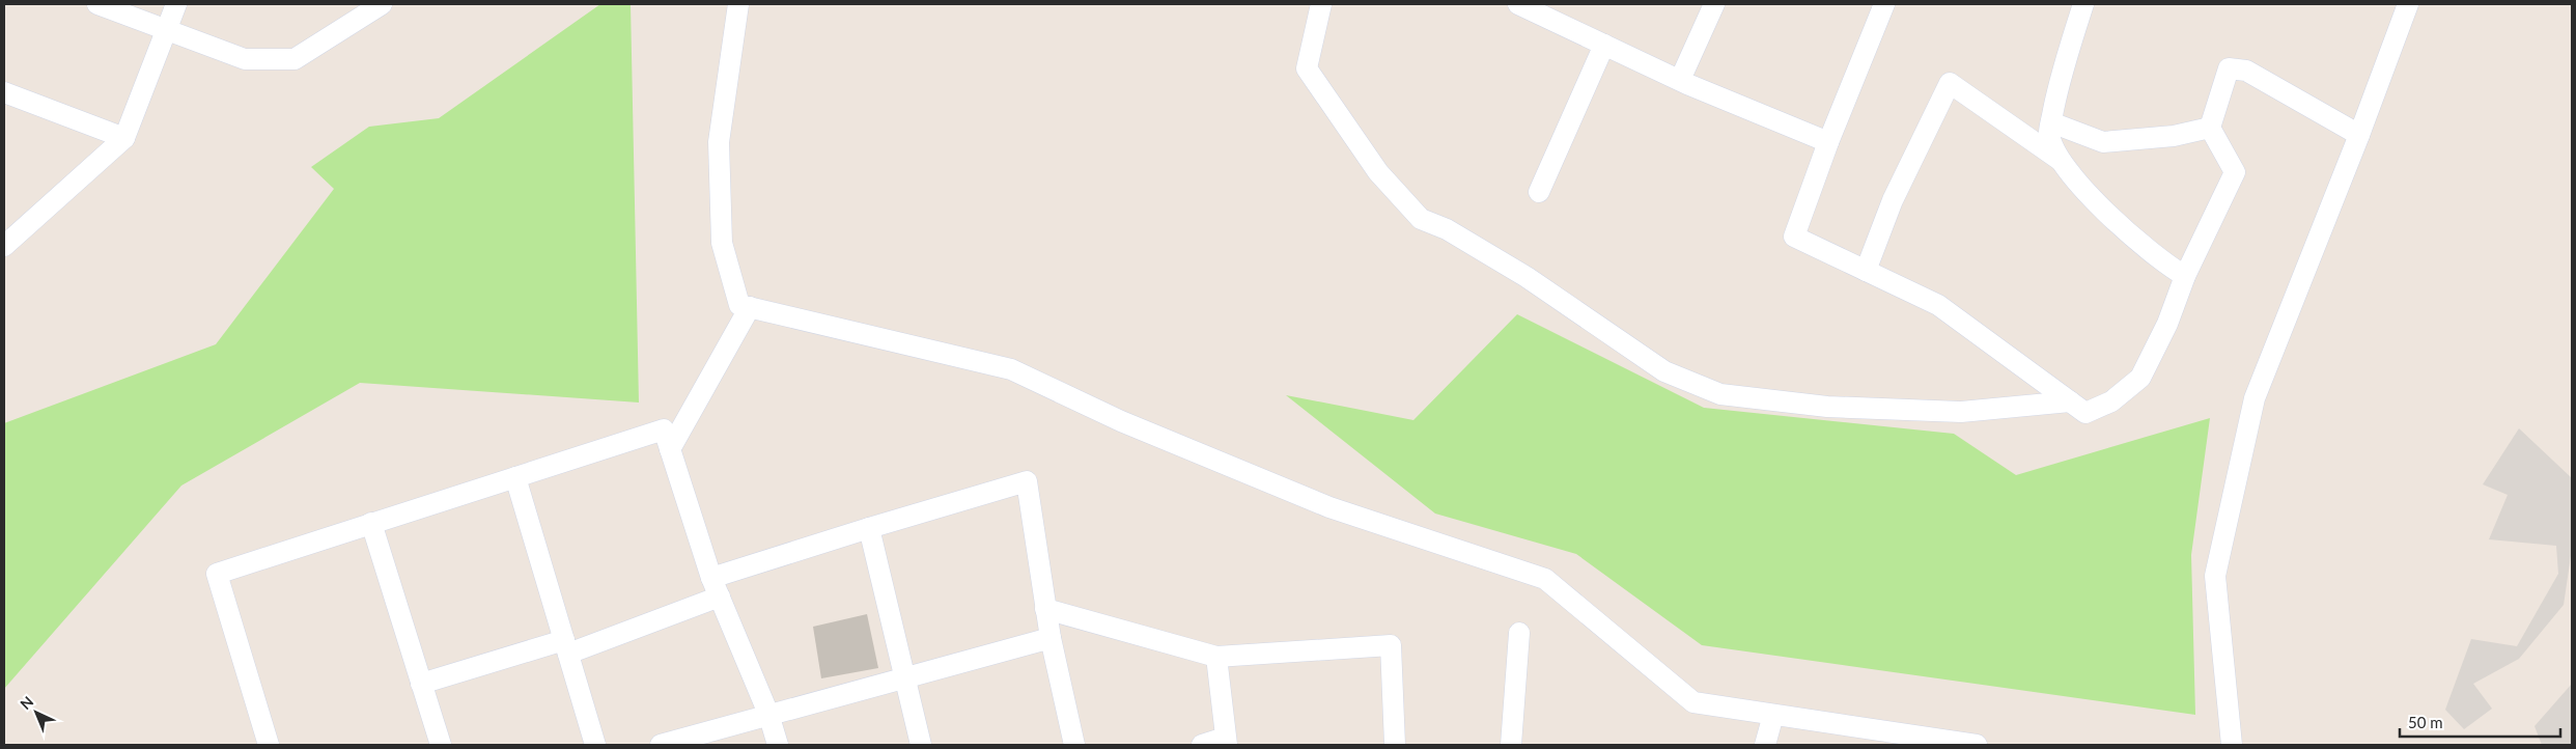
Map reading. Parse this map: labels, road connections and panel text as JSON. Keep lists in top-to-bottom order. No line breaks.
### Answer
{"scale_bar":"50 m","north":"top left"}
